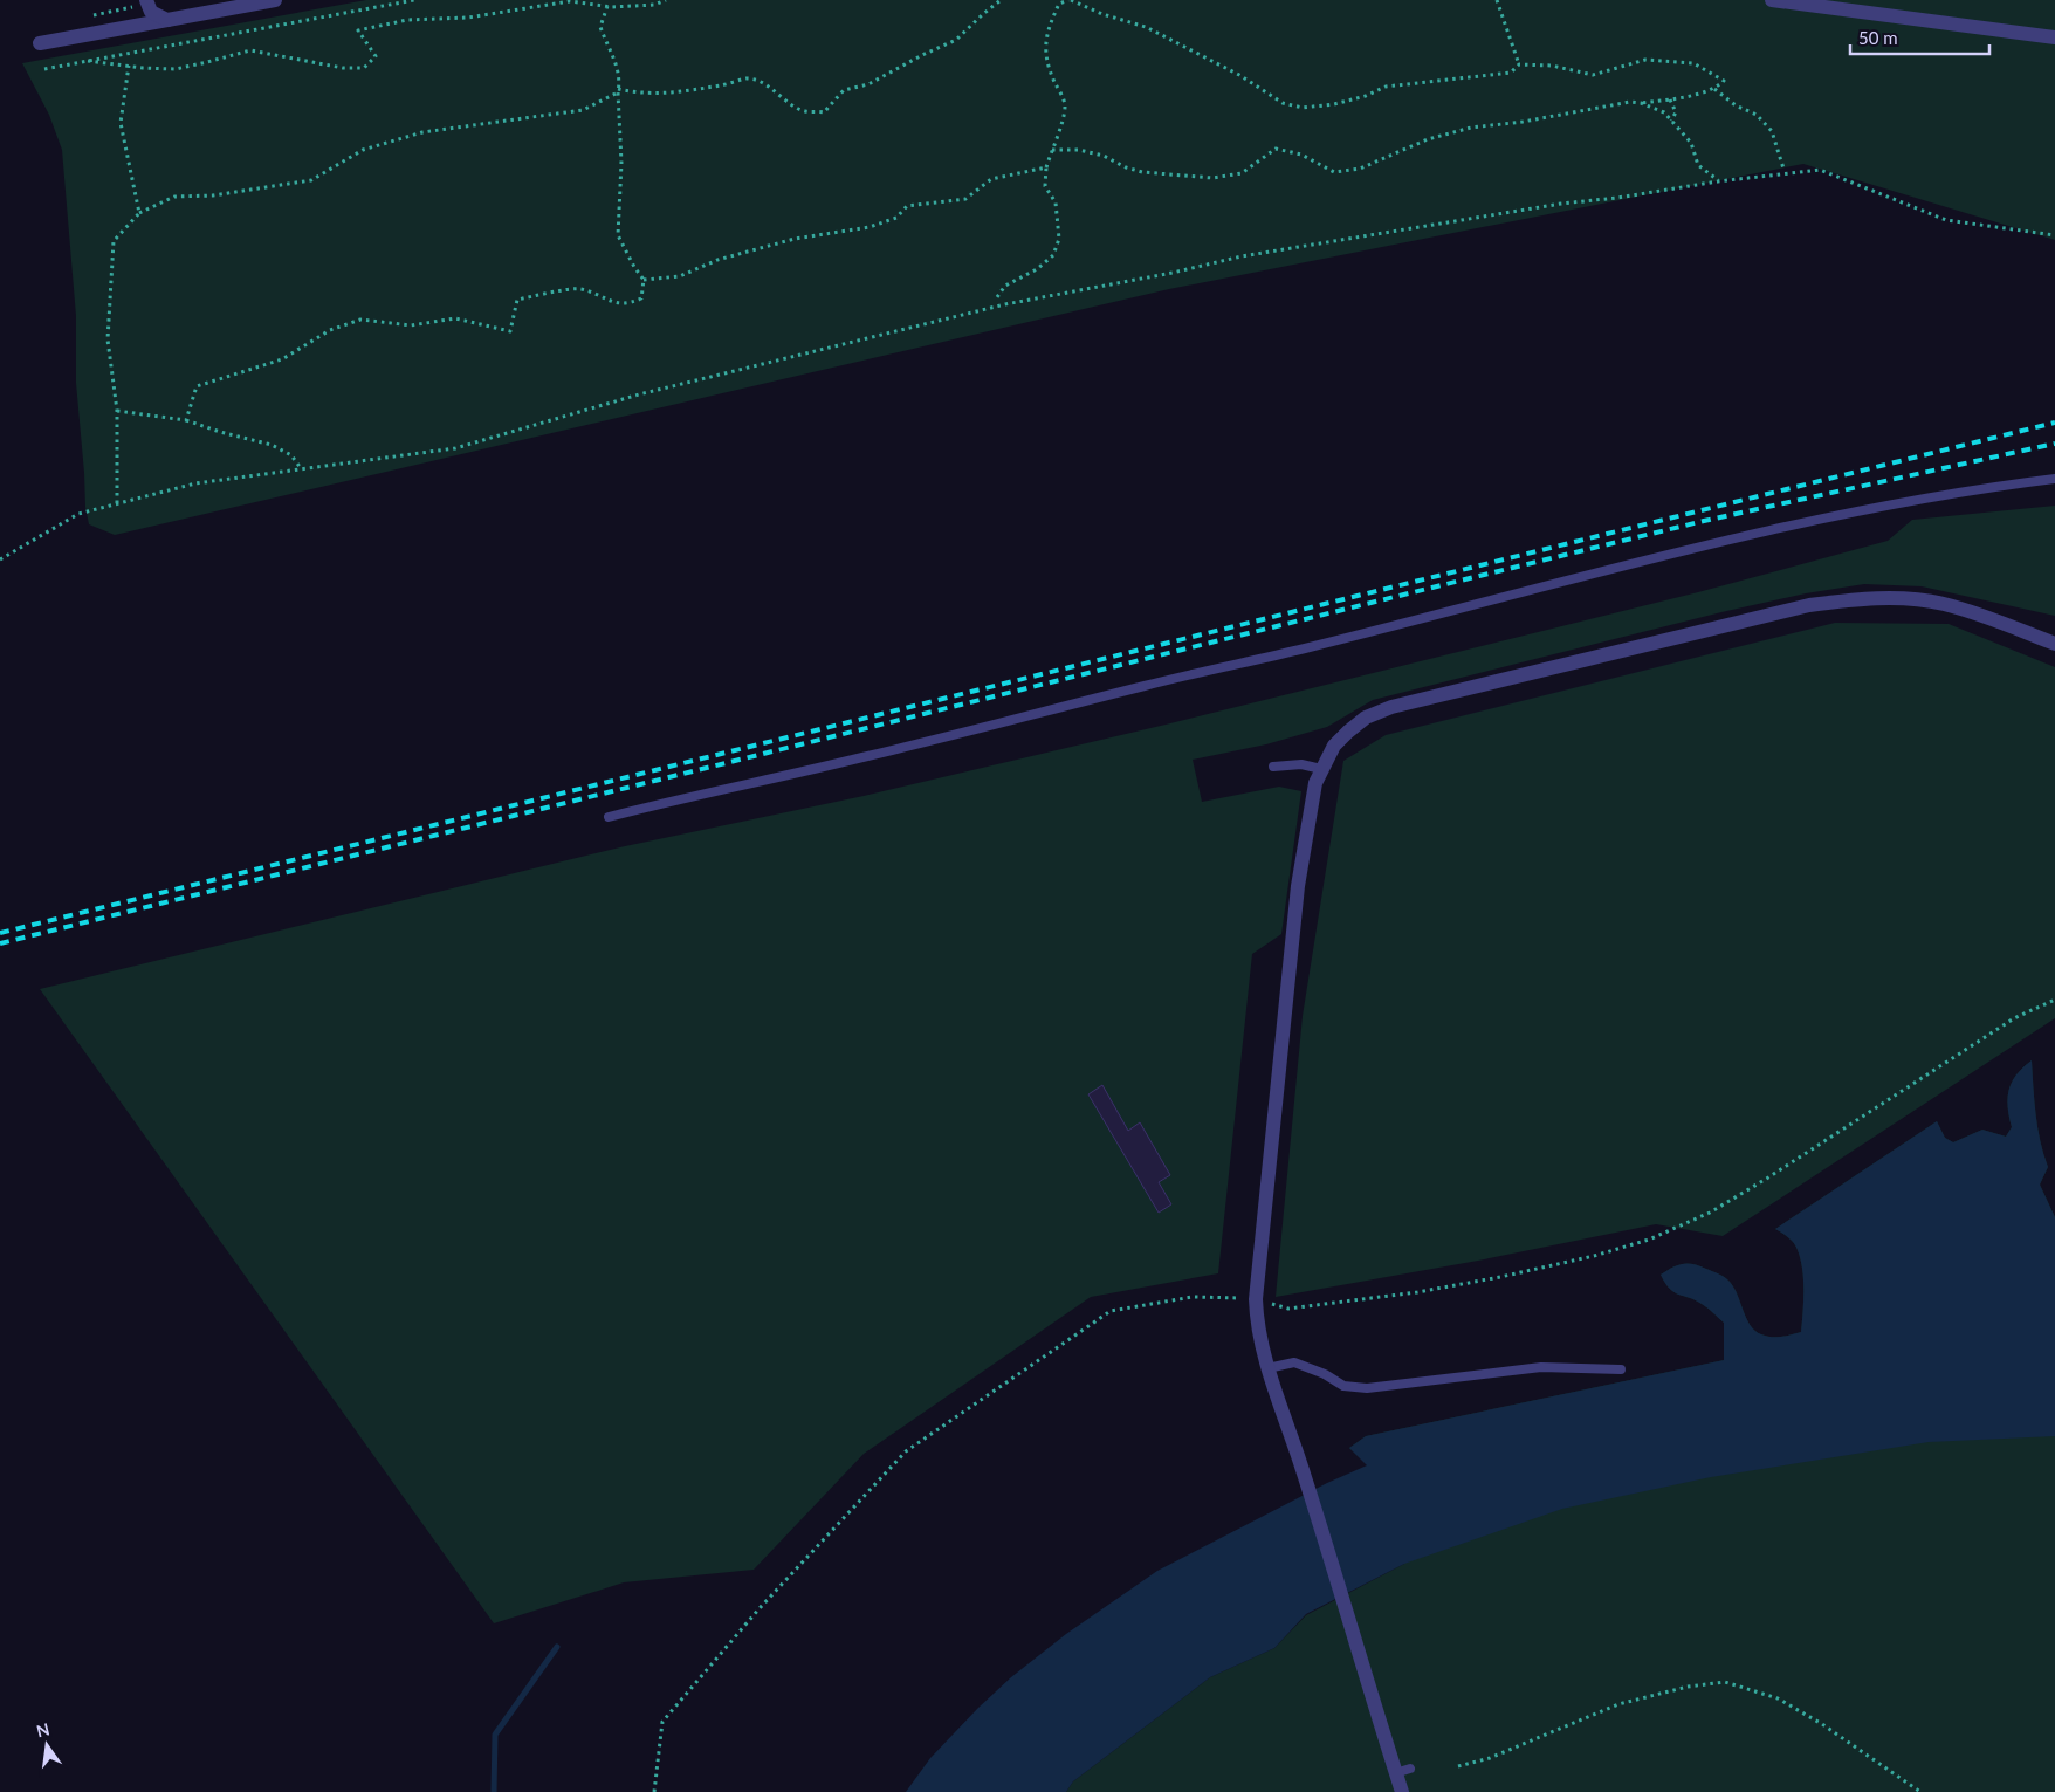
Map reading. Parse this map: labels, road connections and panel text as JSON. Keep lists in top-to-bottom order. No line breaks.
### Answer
{"scale_bar":"50 m","north":"top"}
